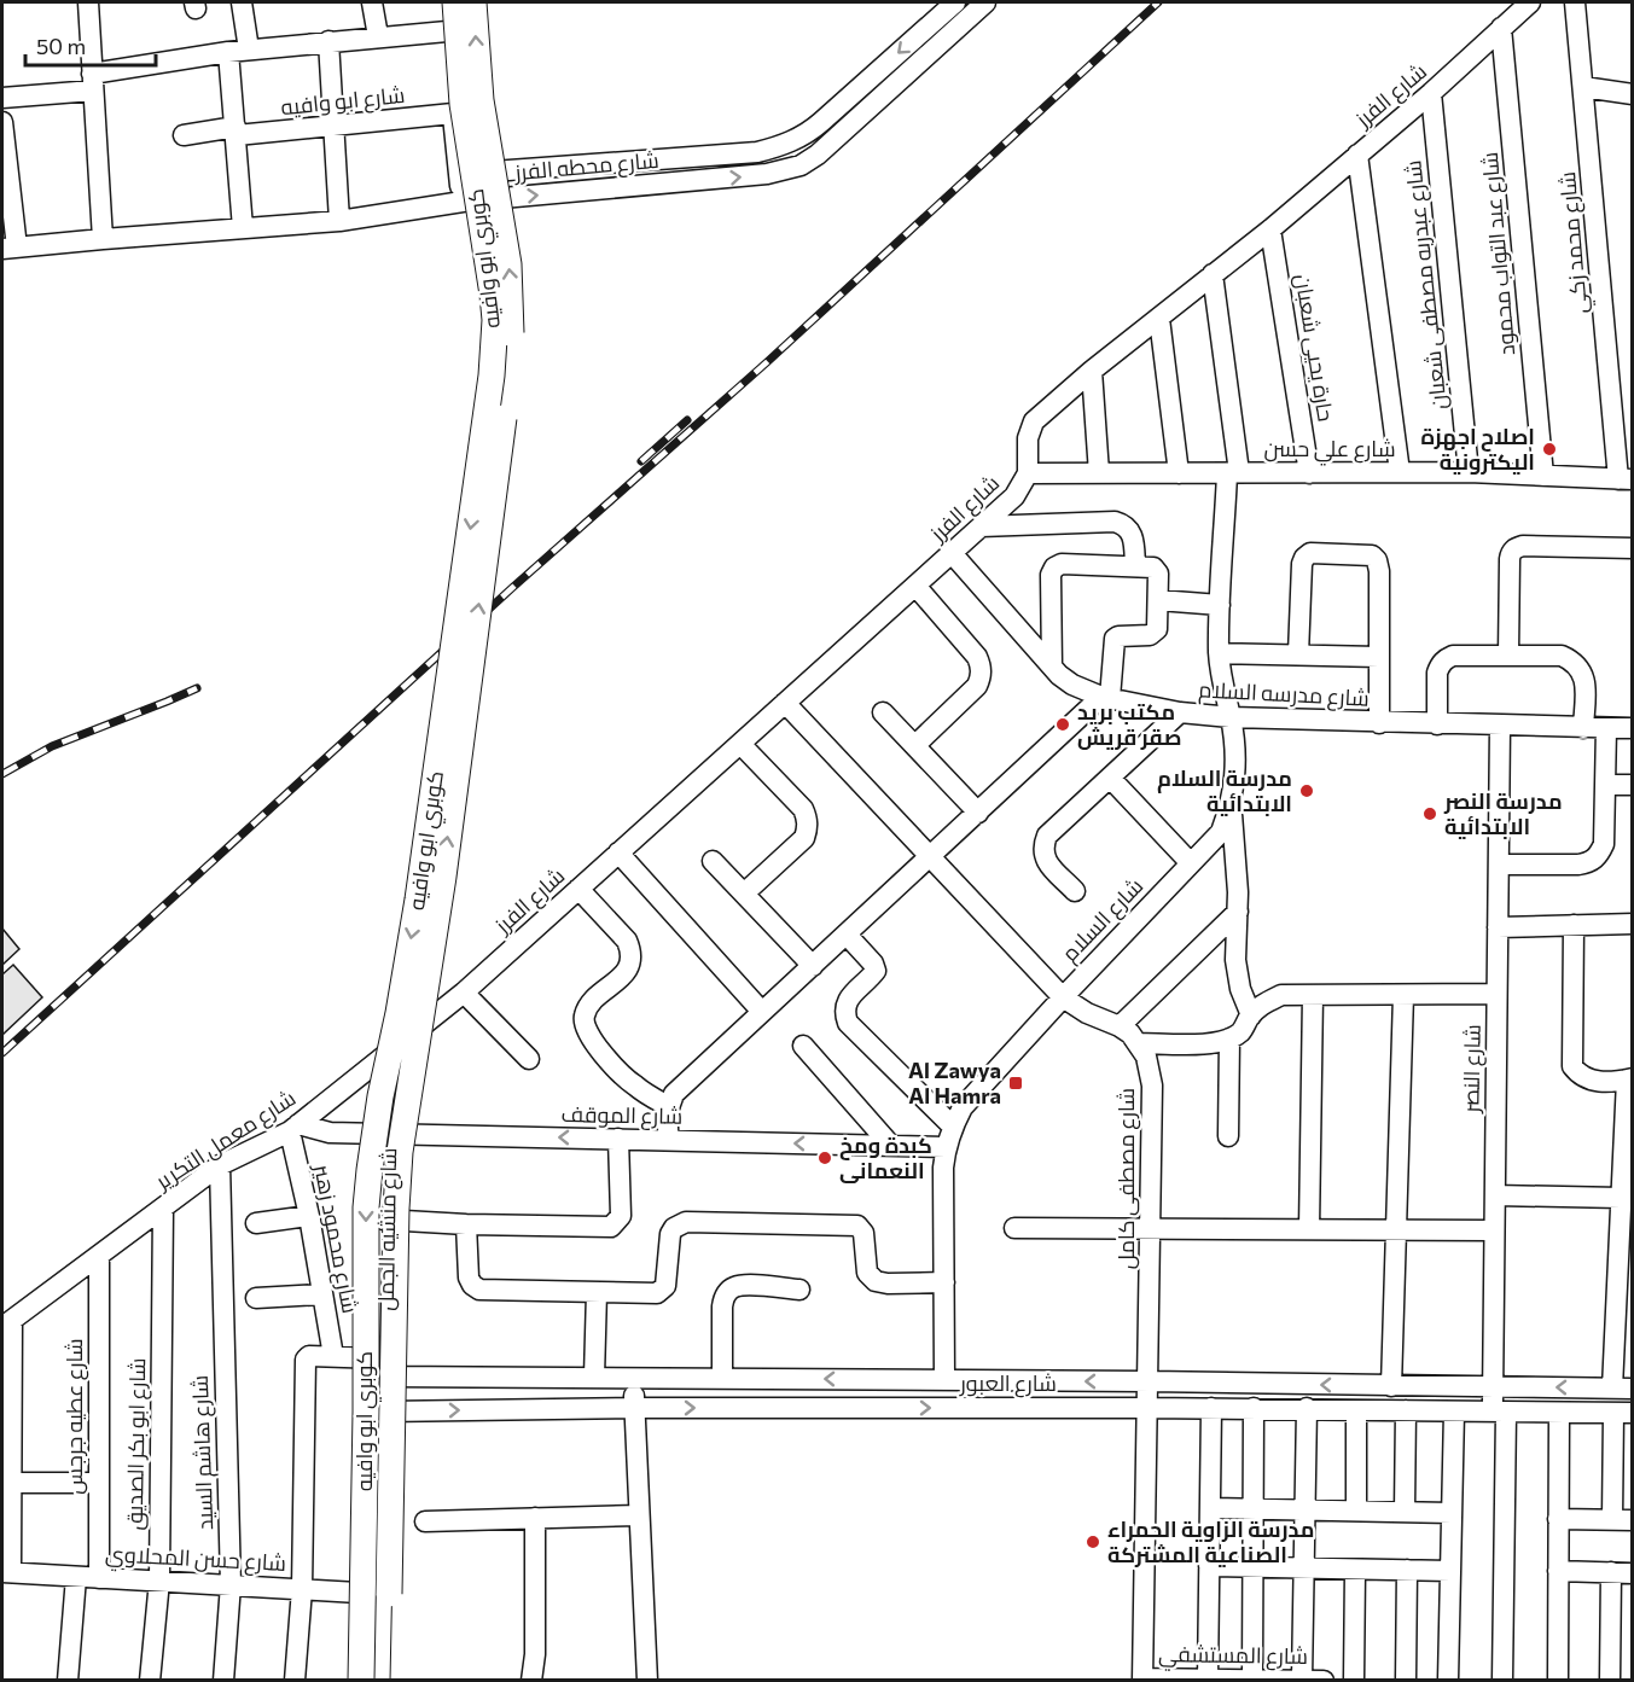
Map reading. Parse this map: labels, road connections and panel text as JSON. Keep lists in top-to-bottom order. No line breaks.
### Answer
{"streets":{"main road":["كوبري ابو وافيه","شارع منشيه الجمل"],"street":["شارع الفرز","شارع ابو وافيه","شارع محطه الفرز","شارع محمد زكي","شارع عبد التواب محمود","شارع عبدربه مصطفى شعبان","حارة يحيى شعبان","شارع علي حسن","شارع مدرسه السلام","شارع السلام","شارع النصر","شارع الموقف","شارع معمل التكرير","شارع مصطفى كامل","شارع محمود زهير","شارع العبور","شارع عطيه جرجس","شارع ابو بكر الصديق","شارع هاشم السيد","شارع حسن المحلاوي","شارع المستشفي"]},"crossings":[["شارع الفرز","شارع عبد التواب محمود"],["شارع الفرز","شارع عبدربه مصطفى شعبان"],["شارع الفرز","حارة يحيى شعبان"],["شارع الفرز","شارع علي حسن"],["شارع الفرز","شارع مدرسه السلام"],["شارع الفرز","شارع السلام"],["شارع الفرز","شارع معمل التكرير"],["شارع الفرز","شارع منشيه الجمل"],["شارع محمد زكي","شارع علي حسن"],["شارع عبد التواب محمود","شارع علي حسن"],["كوبري ابو وافيه","شارع منشيه الجمل"],["كوبري ابو وافيه","شارع حسن المحلاوي"],["شارع عبدربه مصطفى شعبان","شارع علي حسن"],["حارة يحيى شعبان","شارع علي حسن"],["شارع علي حسن","شارع السلام"],["شارع مدرسه السلام","شارع السلام"],["شارع مدرسه السلام","شارع النصر"],["شارع السلام","شارع الموقف"],["شارع السلام","شارع العبور"],["شارع النصر","شارع العبور"],["شارع الموقف","شارع معمل التكرير"],["شارع الموقف","شارع منشيه الجمل"],["شارع الموقف","شارع محمود زهير"],["شارع معمل التكرير","شارع منشيه الجمل"],["شارع معمل التكرير","شارع محمود زهير"],["شارع معمل التكرير","شارع عطيه جرجس"],["شارع معمل التكرير","شارع ابو بكر الصديق"],["شارع معمل التكرير","شارع هاشم السيد"],["شارع مصطفى كامل","شارع العبور"],["شارع مصطفى كامل","شارع المستشفي"],["شارع منشيه الجمل","شارع العبور"],["شارع منشيه الجمل","شارع حسن المحلاوي"],["شارع محمود زهير","شارع العبور"],["شارع عطيه جرجس","شارع حسن المحلاوي"],["شارع ابو بكر الصديق","شارع حسن المحلاوي"],["شارع هاشم السيد","شارع حسن المحلاوي"]],"one_way":["شارع الموقف"],"places":{"other":["اصلاح اجهزة اليكترونية","مكتب بريد صقر قريش","مدرسة السلام الابتدائية","مدرسة النصر الابتدائية","كبدة ومخ النعمانى","مدرسة الزاوية الحمراء الصناعية المشتركة"],"transit":["Al Zawya Al Hamra"]},"scale_bar":"50 m"}
